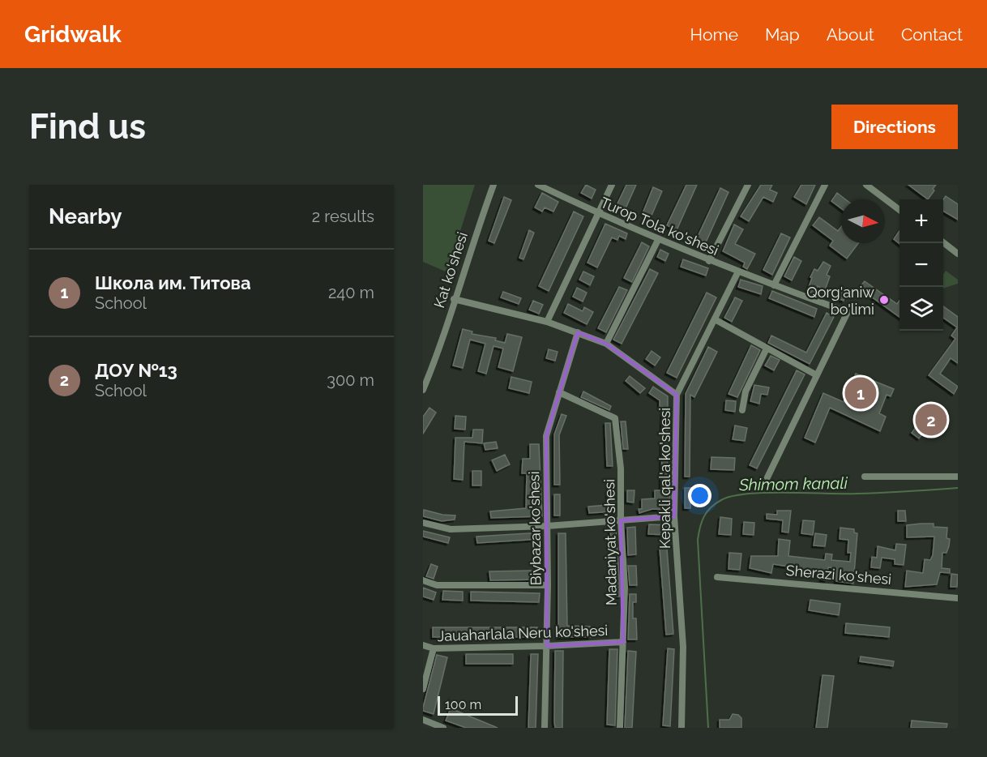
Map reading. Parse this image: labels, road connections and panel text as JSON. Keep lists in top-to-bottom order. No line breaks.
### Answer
{"streets":{"street":["Turop Tola ko'shesi","Kat ko'shesi","Kepakli qal'a ko'shesi","Biybazar ko'shesi","Madaniyat ko'shesi","Sherazi ko'shesi","Jauaharlala Neru ko'shesi"]},"crossings":[["Turop Tola ko'shesi","Kepakli qal'a ko'shesi"],["Biybazar ko'shesi","Madaniyat ko'shesi"],["Biybazar ko'shesi","Jauaharlala Neru ko'shesi"],["Madaniyat ko'shesi","Jauaharlala Neru ko'shesi"]],"water":["Shimom kanali"],"places":["Qorg'aniw bo'limi"],"scale_bar":"100 m","north":"right","page":{"header":"Gridwalk","nav":["Home","Map","About","Contact"],"buttons":"Directions","title":"Find us","heading":["Nearby","2 results"],"map_buttons":["+","−"],"list":[{"mark":"1","name":"Школа им. Титова","note":"School","value":"240 m"},{"mark":"2","name":"ДОУ №13","note":"School","value":"300 m"}],"pins":["1","2"],"scale":"100 m"}}
